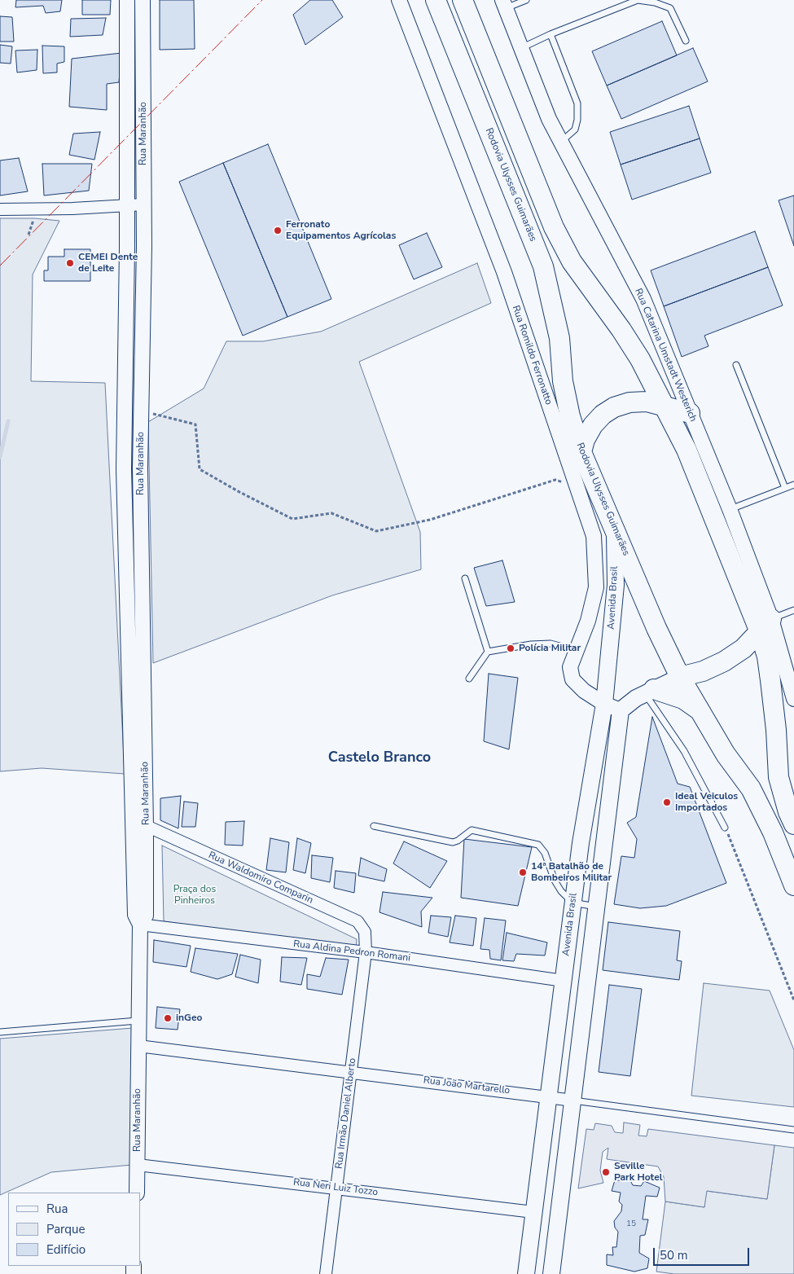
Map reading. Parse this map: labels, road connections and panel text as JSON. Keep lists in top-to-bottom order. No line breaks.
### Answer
{"streets":{"highway":["Rodovia Ulysses Guimarães"],"main road":["Avenida Brasil"],"street":["Rua Maranhão","Rua Romildo Ferronatto","Rua Catarina Umstadt Westerich","Rua Waldomiro Comparin","Rua Aldina Pedron Romani","Rua João Martarello","Rua Irmão Daniel Alberto","Rua Neri Luiz Tozzo"]},"crossings":[["Rua Maranhão","Rua Waldomiro Comparin"],["Rua Maranhão","Rua Aldina Pedron Romani"],["Rua Maranhão","Rua João Martarello"],["Rua Maranhão","Rua Neri Luiz Tozzo"],["Rodovia Ulysses Guimarães","Avenida Brasil"],["Rua Romildo Ferronatto","Avenida Brasil"],["Avenida Brasil","Rua Aldina Pedron Romani"],["Avenida Brasil","Rua João Martarello"],["Avenida Brasil","Rua Neri Luiz Tozzo"],["Rua Waldomiro Comparin","Rua Aldina Pedron Romani"],["Rua Waldomiro Comparin","Rua Irmão Daniel Alberto"],["Rua Aldina Pedron Romani","Rua Irmão Daniel Alberto"],["Rua João Martarello","Rua Irmão Daniel Alberto"],["Rua Irmão Daniel Alberto","Rua Neri Luiz Tozzo"]],"districts":["Castelo Branco"],"parks":["Praça dos Pinheiros"],"places":["Ferronato Equipamentos Agrícolas","CEMEI Dente de Leite","Polícia Militar","Ideal Veiculos Importados","14ª Batalhão de Bombeiros Militar","inGeo","Seville Park Hotel"],"house_numbers":["15"],"legend":["Rua","Parque","Edifício"],"scale_bar":"50 m"}
